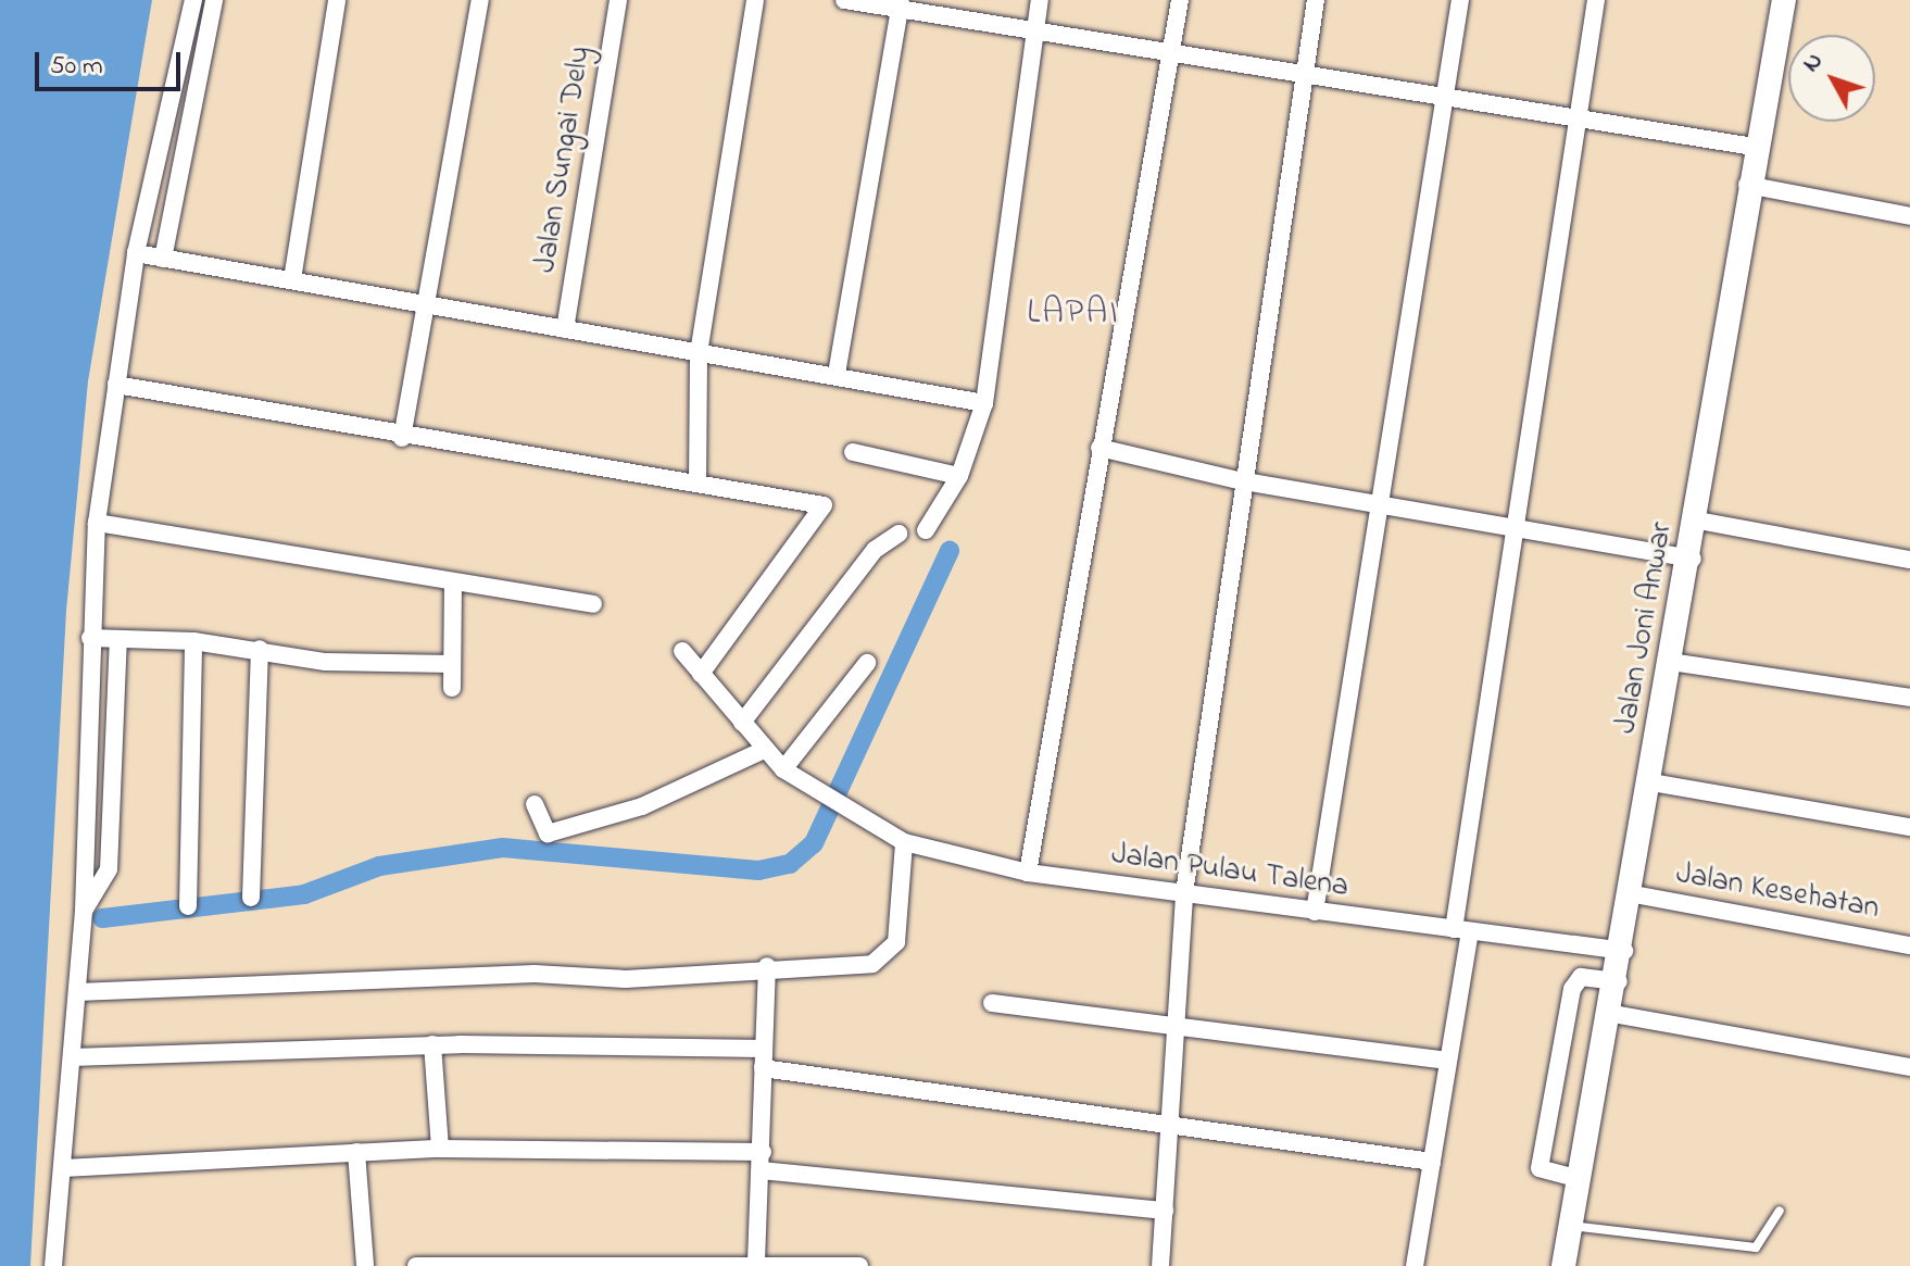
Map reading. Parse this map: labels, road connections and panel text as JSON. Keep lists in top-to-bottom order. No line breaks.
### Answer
{"streets":{"main road":["Jalan Joni Anwar"],"street":["Jalan Sungai Dely","Jalan Pulau Talena","Jalan Kesehatan"]},"crossings":[["Jalan Joni Anwar","Jalan Pulau Talena"],["Jalan Joni Anwar","Jalan Kesehatan"]],"districts":["LAPAI"],"scale_bar":"50 m","north":"top left"}
